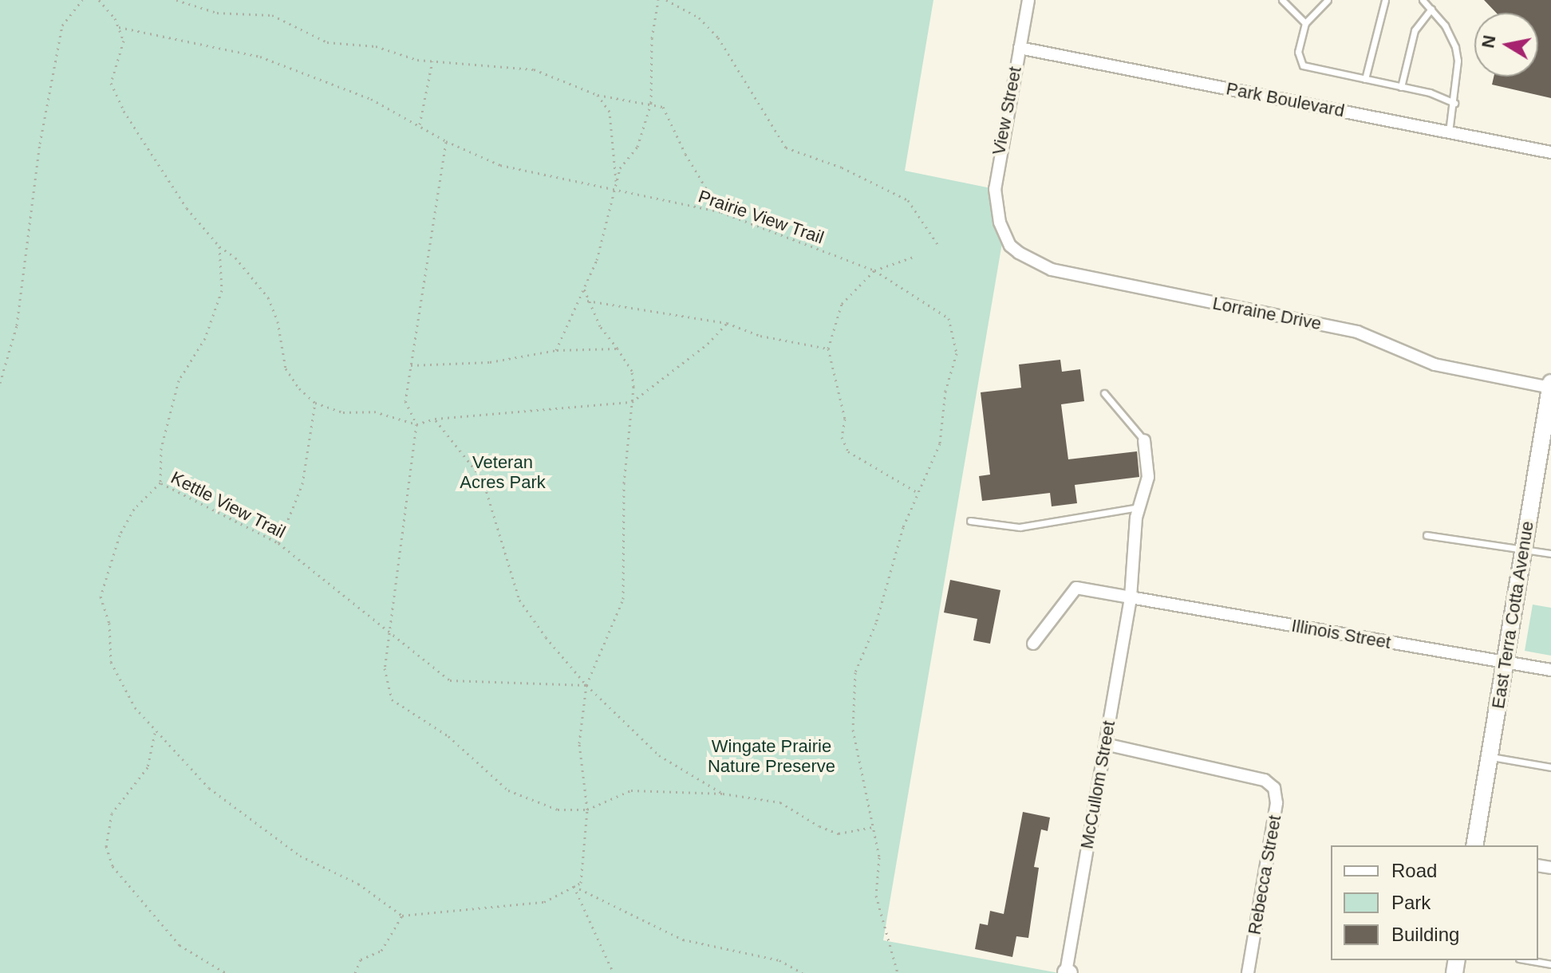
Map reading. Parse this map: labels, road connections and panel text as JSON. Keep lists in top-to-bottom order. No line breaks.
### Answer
{"streets":{"main road":["East Terra Cotta Avenue"],"street":["Park Boulevard","View Street","Lorraine Drive","Illinois Street","McCullom Street","Rebecca Street"],"path":["Prairie View Trail","Kettle View Trail"]},"crossings":[["Park Boulevard","View Street"],["View Street","Lorraine Drive"],["Lorraine Drive","East Terra Cotta Avenue"],["East Terra Cotta Avenue","Illinois Street"],["Illinois Street","McCullom Street"],["McCullom Street","Rebecca Street"]],"parks":["Veteran Acres Park","Wingate Prairie Nature Preserve"],"legend":["Road","Park","Building"],"north":"left"}
